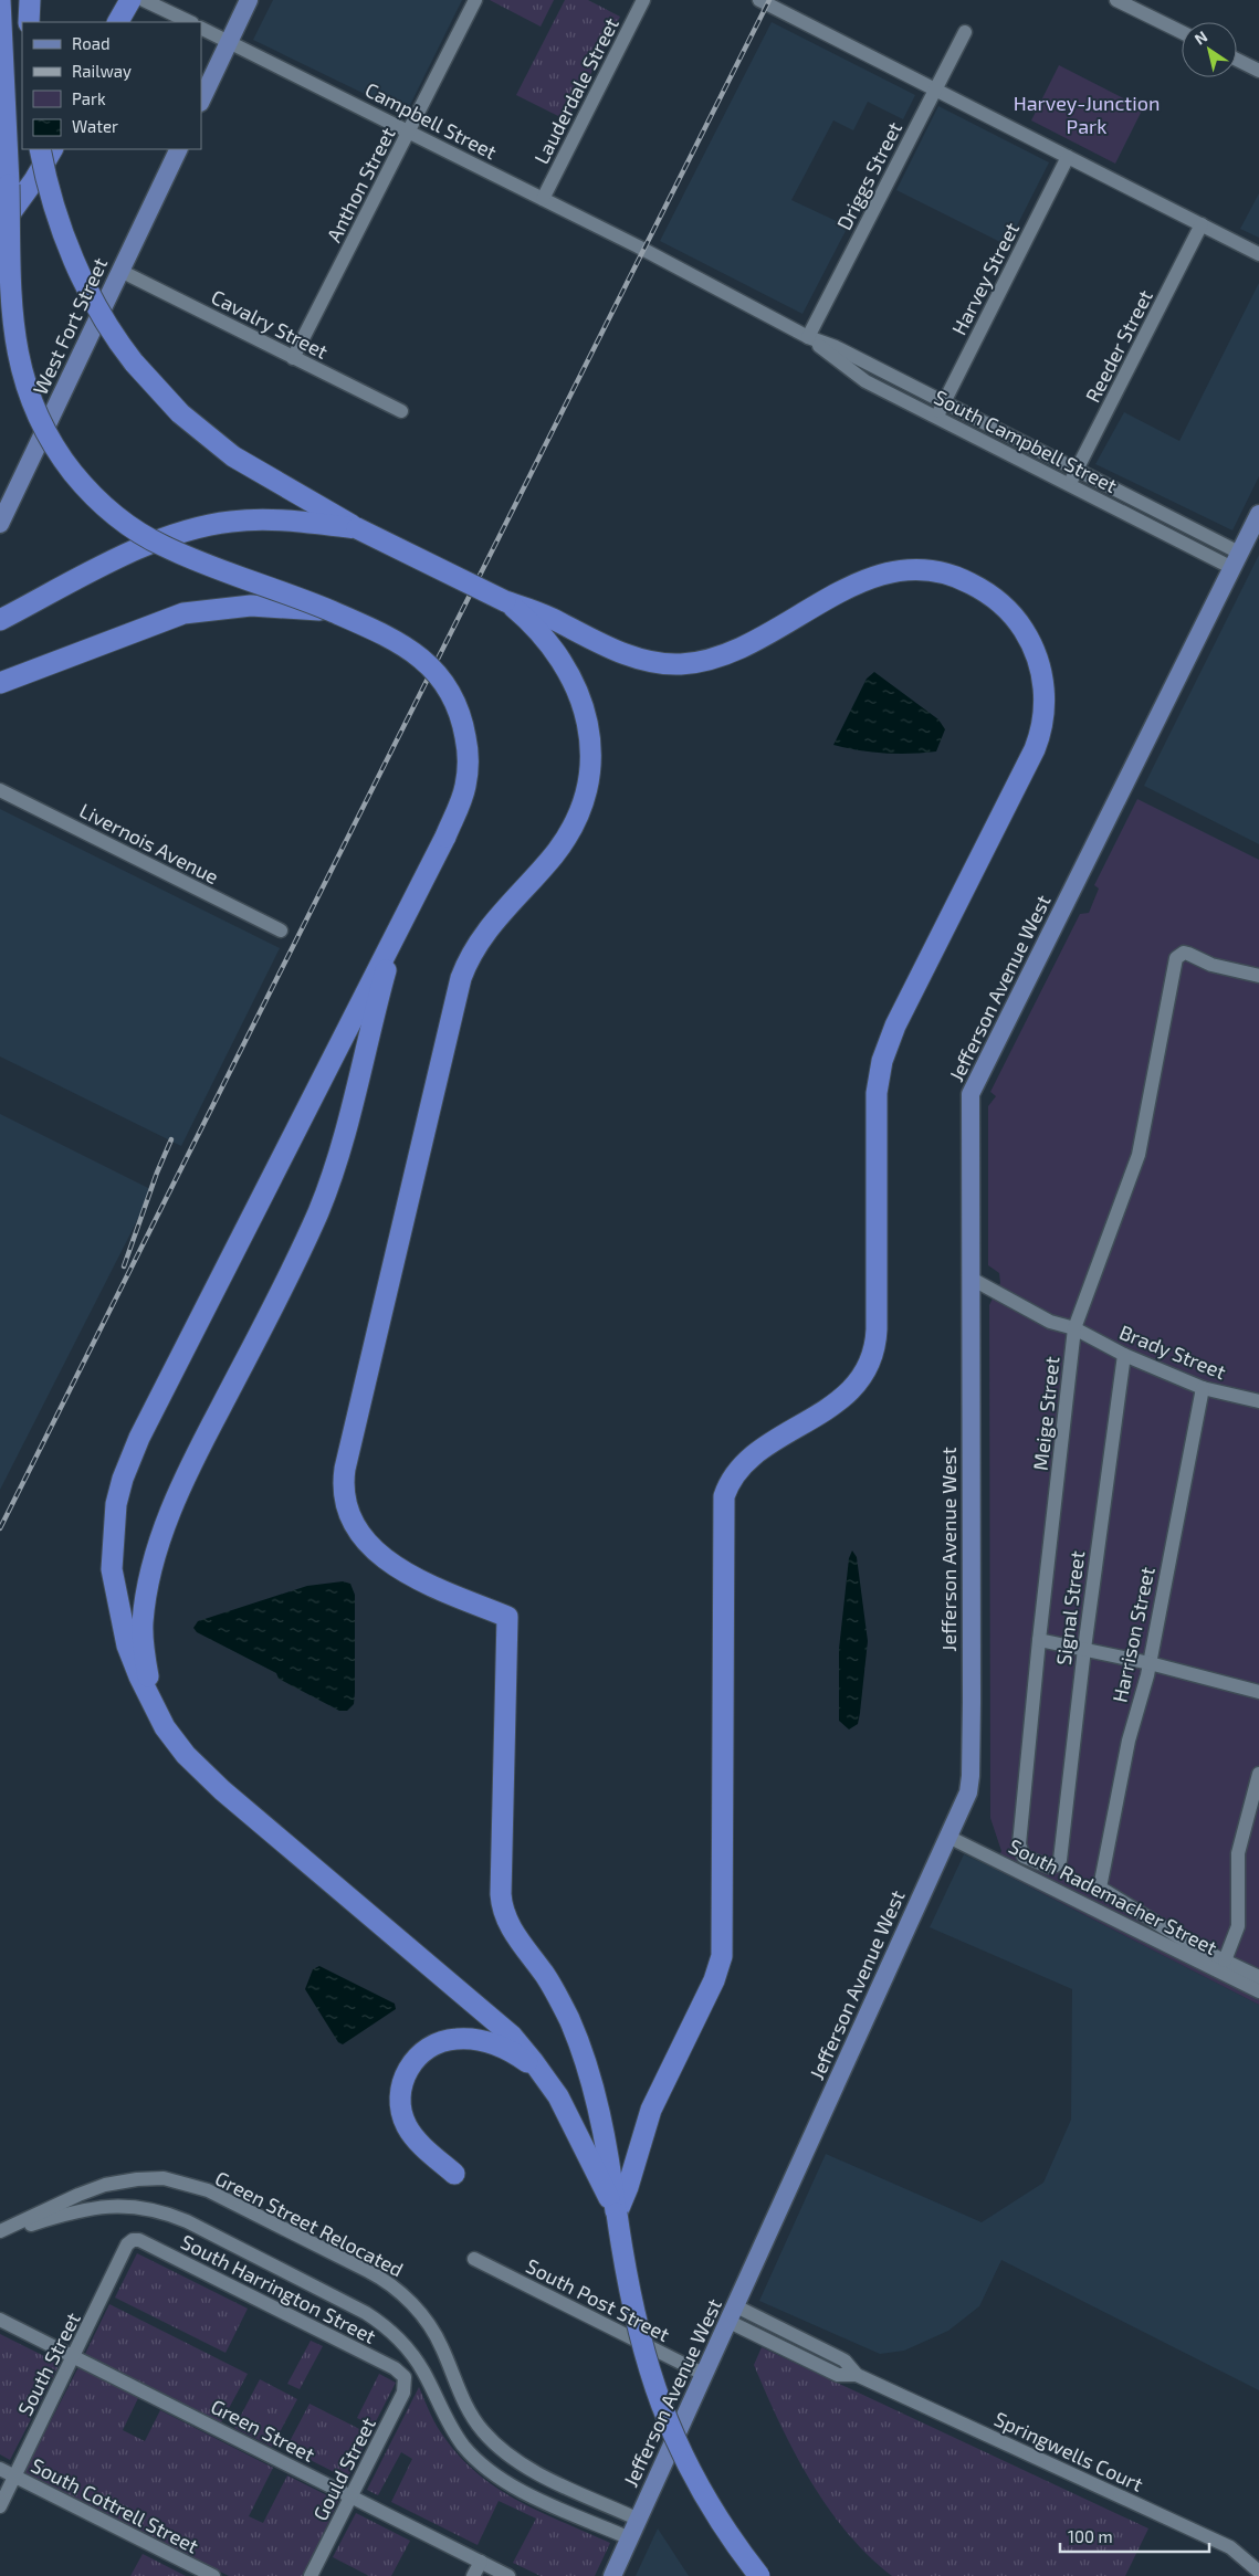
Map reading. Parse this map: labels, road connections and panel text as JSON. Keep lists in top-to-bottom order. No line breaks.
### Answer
{"streets":{"main road":["West Fort Street","Jefferson Avenue West"],"street":["Lauderdale Street","Campbell Street","Driggs Street","Anthon Street","Harvey Street","Cavalry Street","Reeder Street","South Campbell Street","Livernois Avenue","Brady Street","Meige Street","Signal Street","Harrison Street","South Rademacher Street","Green Street Relocated","South Harrington Street","South Post Street","South Street","Green Street","Springwells Court","Gould Street","South Cottrell Street"]},"crossings":[["Lauderdale Street","Campbell Street"],["Campbell Street","Anthon Street"],["Campbell Street","South Campbell Street"],["Driggs Street","South Campbell Street"],["Anthon Street","Cavalry Street"],["Harvey Street","South Campbell Street"],["Cavalry Street","West Fort Street"],["Reeder Street","South Campbell Street"],["South Campbell Street","Jefferson Avenue West"],["Jefferson Avenue West","Brady Street"],["Jefferson Avenue West","South Rademacher Street"],["Jefferson Avenue West","Green Street Relocated"],["Jefferson Avenue West","South Post Street"],["Jefferson Avenue West","Springwells Court"],["Brady Street","Meige Street"],["Brady Street","Signal Street"],["Brady Street","Harrison Street"],["Meige Street","Signal Street"],["South Harrington Street","South Street"],["South Harrington Street","Gould Street"],["South Street","Green Street"],["South Street","South Cottrell Street"],["Green Street","Gould Street"]],"parks":["Harvey-Junction Park"],"legend":["Road","Railway","Park","Water"],"scale_bar":"100 m","north":"top left"}
